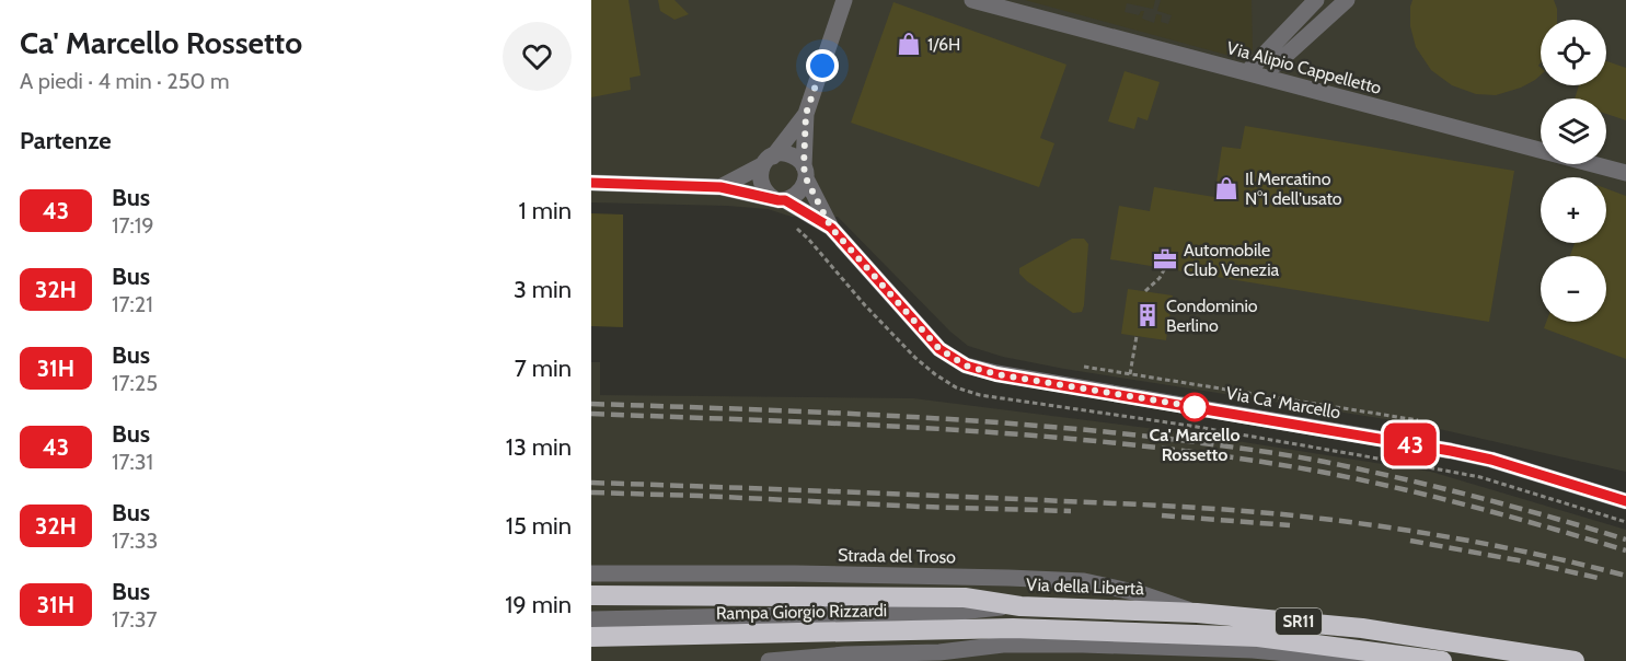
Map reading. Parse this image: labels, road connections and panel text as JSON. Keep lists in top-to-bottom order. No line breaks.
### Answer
{"streets":{"highway":["Via della Libertà","Rampa Giorgio Rizzardi","SR11"],"street":["Via Alipio Cappelletto","Via Ca' Marcello","Strada del Troso"]},"crossings":[["Strada del Troso","Via della Libertà"]],"places":{"shop":["1/6H","Il Mercatino N°1 dell'usato"],"office":["Automobile Club Venezia"],"building":["Condominio Berlino"],"other":["Ca' Marcello Rossetto"]},"lines":["bus line 43"],"page":{"heading":[["Ca' Marcello Rossetto","A piedi · 4 min · 250 m"],"Partenze"],"on_map":"43","map_buttons":["+","−"],"list":[{"mark":"43","name":"Bus","note":"17:19","value":"1 min"},{"mark":"32H","name":"Bus","note":"17:21","value":"3 min"},{"mark":"31H","name":"Bus","note":"17:25","value":"7 min"},{"mark":"43","name":"Bus","note":"17:31","value":"13 min"},{"mark":"32H","name":"Bus","note":"17:33","value":"15 min"},{"mark":"31H","name":"Bus","note":"17:37","value":"19 min"}]}}
